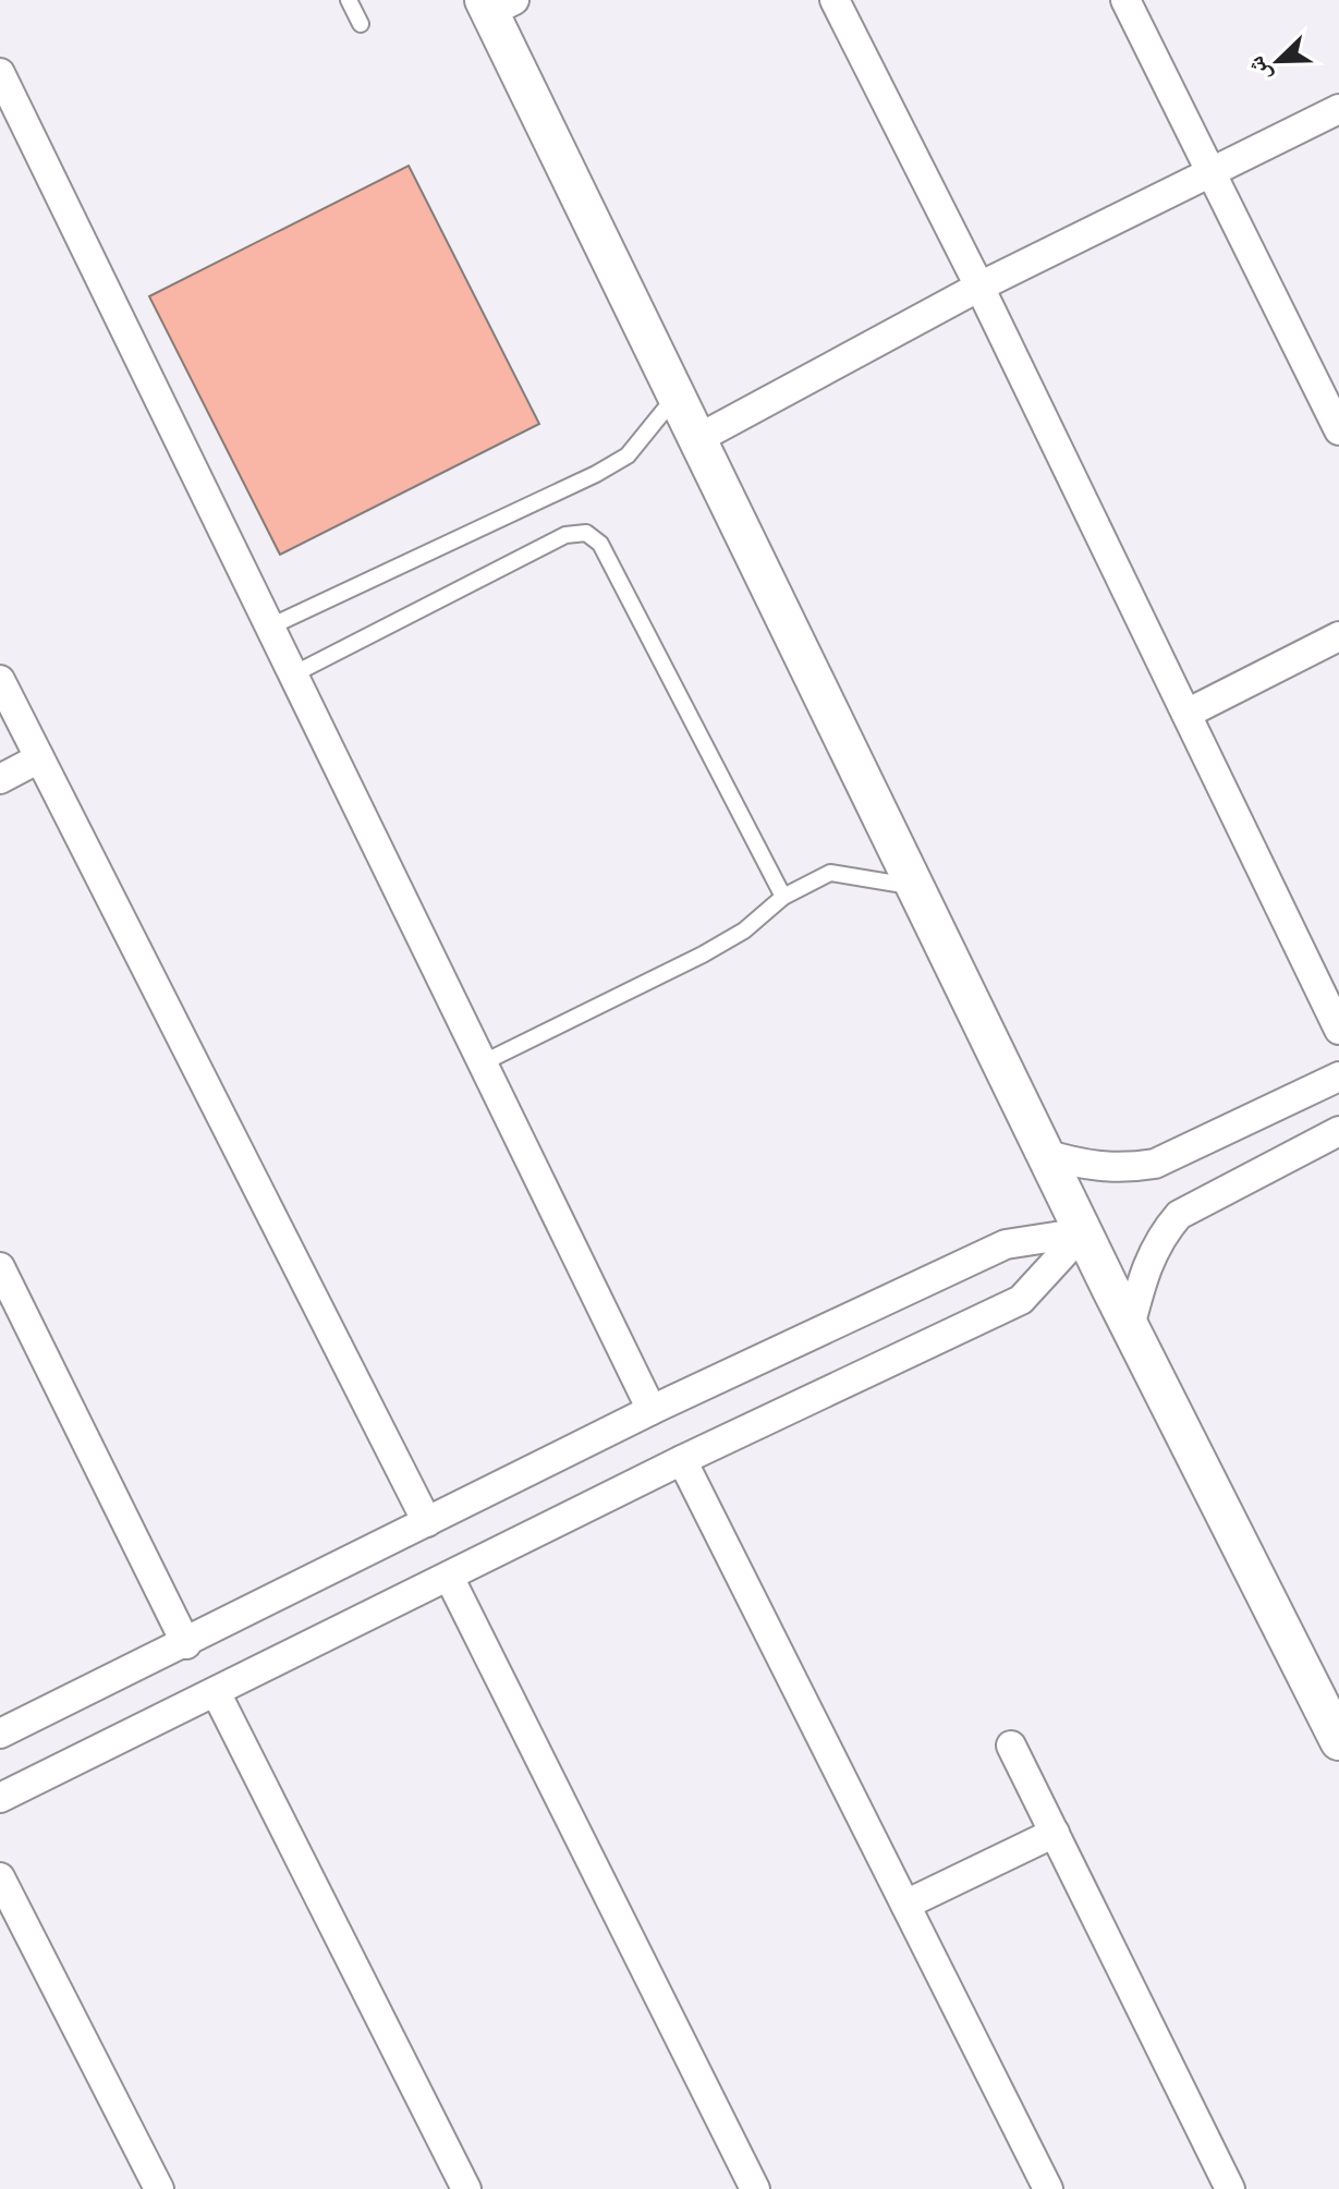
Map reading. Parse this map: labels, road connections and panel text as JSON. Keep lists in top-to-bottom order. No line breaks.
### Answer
{"north":"bottom left"}
